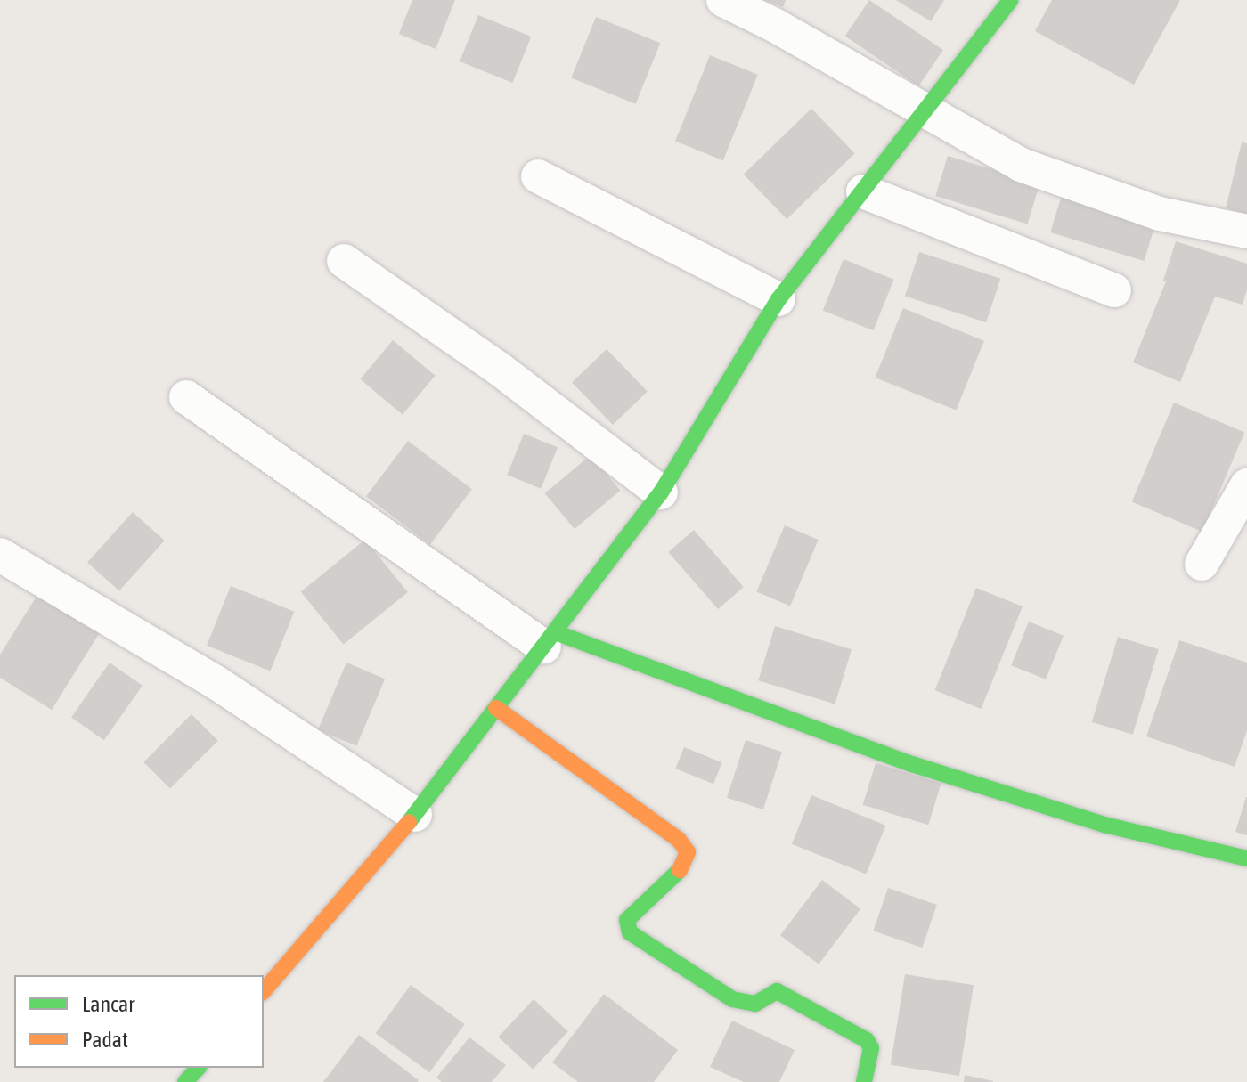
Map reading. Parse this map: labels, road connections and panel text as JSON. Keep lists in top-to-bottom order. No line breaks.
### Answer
{"legend":["Lancar","Padat"]}
